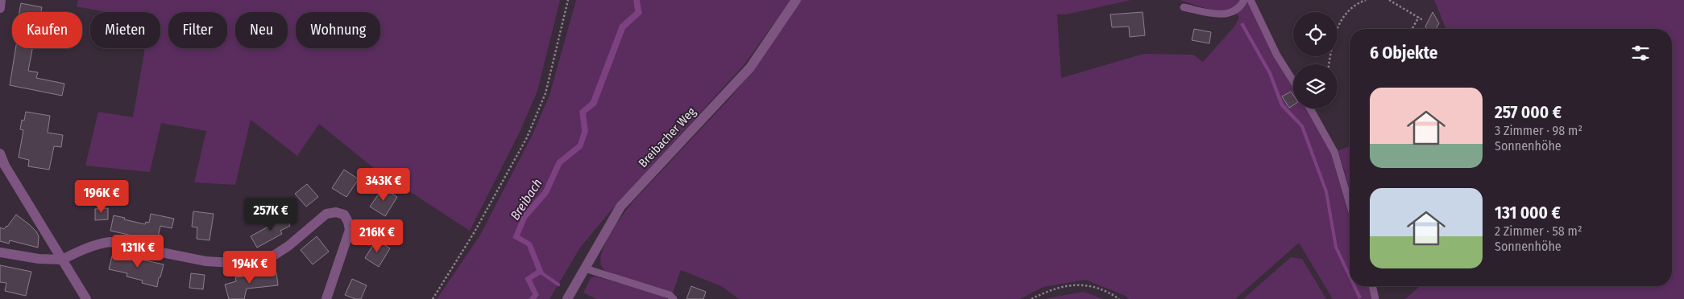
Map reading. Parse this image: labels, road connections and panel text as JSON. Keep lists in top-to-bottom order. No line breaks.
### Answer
{"streets":{"street":["Breibacher Weg"]},"water":["Breibach"],"page":{"chip":["Kaufen","Mieten","Filter","Neu","Wohnung"],"heading":"6 Objekte","list":[{"name":"257 000 €","note":"3 Zimmer · 98 m² · Sonnenhöhe"},{"name":"131 000 €","note":"2 Zimmer · 58 m² · Sonnenhöhe"}],"price":["343K €","196K €","257K €","216K €","131K €","194K €"]}}
